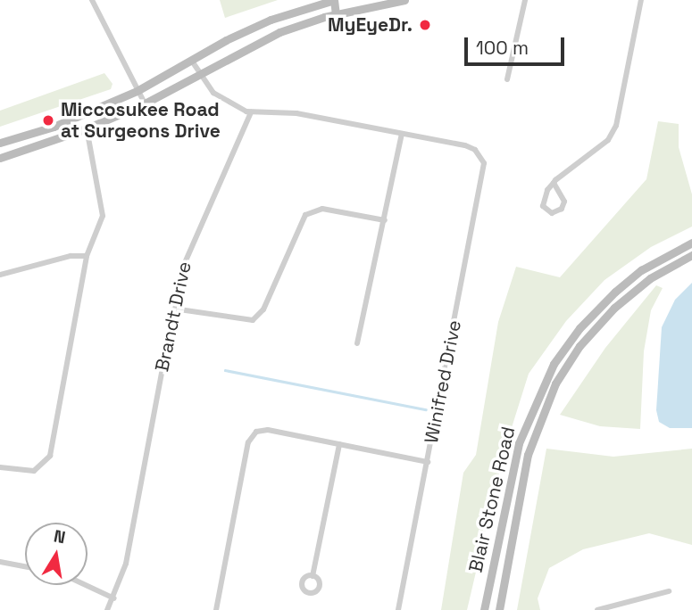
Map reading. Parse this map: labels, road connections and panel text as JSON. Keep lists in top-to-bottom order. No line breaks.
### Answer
{"streets":{"main road":["Blair Stone Road"],"street":["Brandt Drive","Winifred Drive"]},"places":["MyEyeDr.","Miccosukee Road at Surgeons Drive"],"scale_bar":"100 m","north":"top"}
